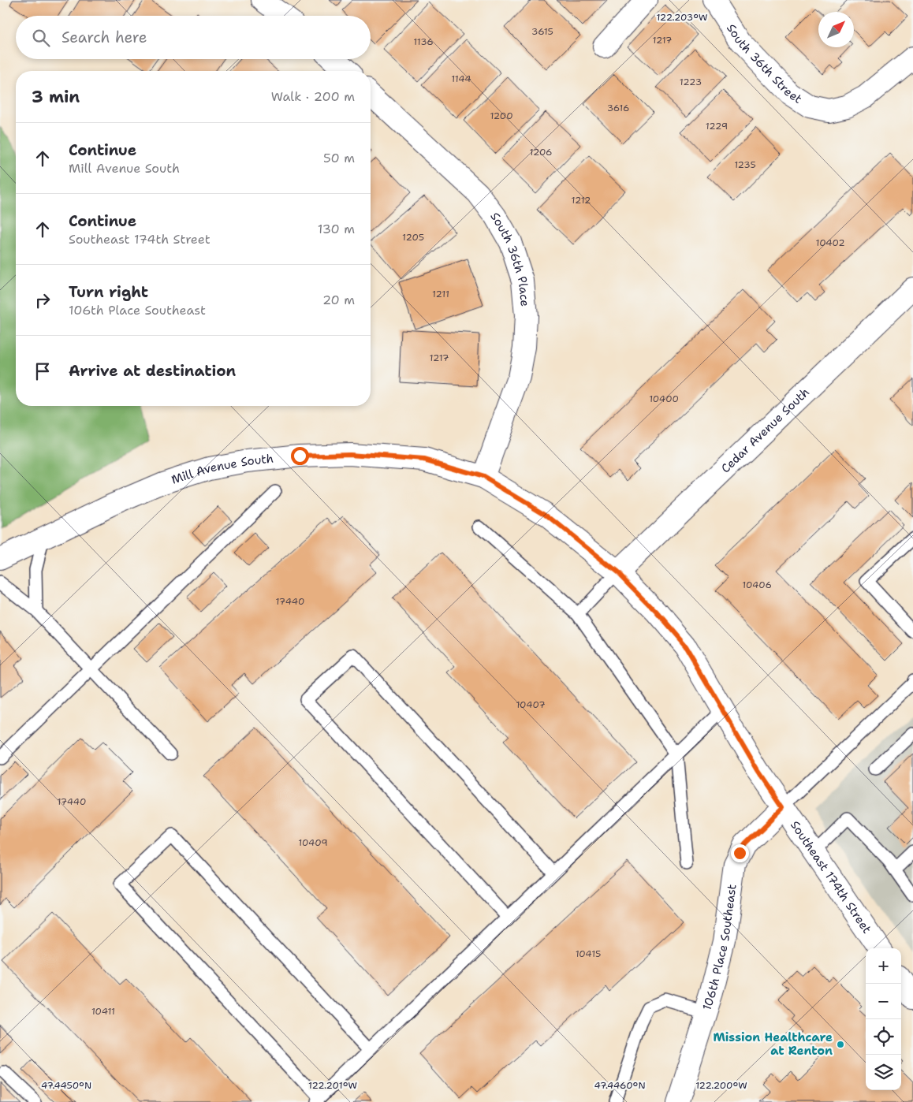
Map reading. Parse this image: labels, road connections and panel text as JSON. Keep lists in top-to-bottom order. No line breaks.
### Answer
{"streets":{"street":["South 36th Street","South 36th Place","Cedar Avenue South","Mill Avenue South","Southeast 174th Street","106th Place Southeast"]},"crossings":[["South 36th Place","Mill Avenue South"],["South 36th Place","Southeast 174th Street"],["Cedar Avenue South","Southeast 174th Street"],["Mill Avenue South","Southeast 174th Street"],["Southeast 174th Street","106th Place Southeast"]],"places":["Mission Healthcare at Renton"],"house_numbers":["3615","1217","1136","1144","1223","3616","1200","1229","1206","1235","1212","1205","10402","1211","1217","10400","10406","17440","10407","17440","10409","10415","10411"],"north":"top right","page":{"search":"Search here","heading":["3 min","Walk · 200 m"],"list":[["Continue","Mill Avenue South","50 m"],["Continue","Southeast 174th Street","130 m"],["Turn right","106th Place Southeast","20 m"],"Arrive at destination"],"map_buttons":["+","−"]},"coordinates":["122.203°W","47.4450°N","47.4460°N","122.201°W","122.200°W"]}
